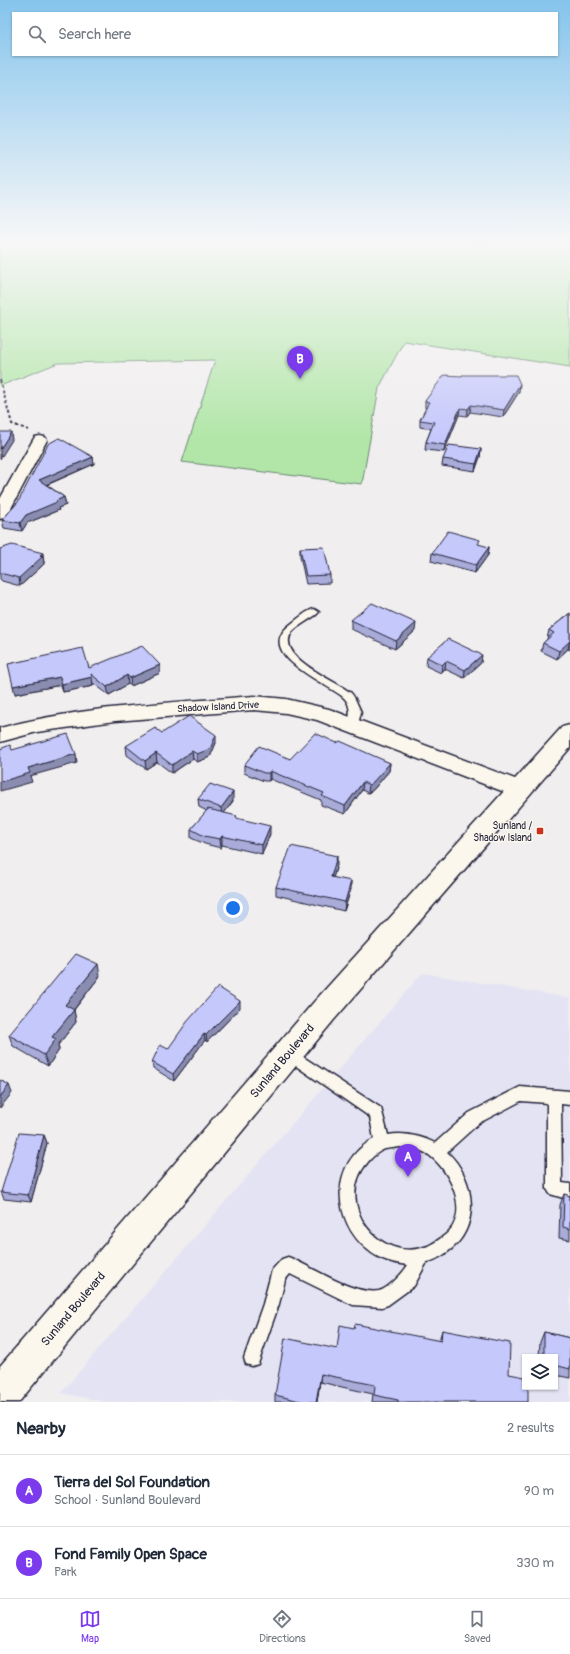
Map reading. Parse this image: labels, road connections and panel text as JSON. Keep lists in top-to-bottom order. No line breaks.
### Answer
{"streets":{"main road":["Sunland Boulevard"],"street":["Shadow Island Drive"]},"crossings":[["Shadow Island Drive","Sunland Boulevard"]],"places":{"transit":["Sunland / Shadow Island"]},"page":{"search":"Search here","pins":["B","A"],"heading":["Nearby","2 results"],"list":[{"mark":"A","name":"Tierra del Sol Foundation","note":"School · Sunland Boulevard","value":"90 m"},{"mark":"B","name":"Fond Family Open Space","note":"Park","value":"330 m"}],"nav":["Map","Directions","Saved"]}}
